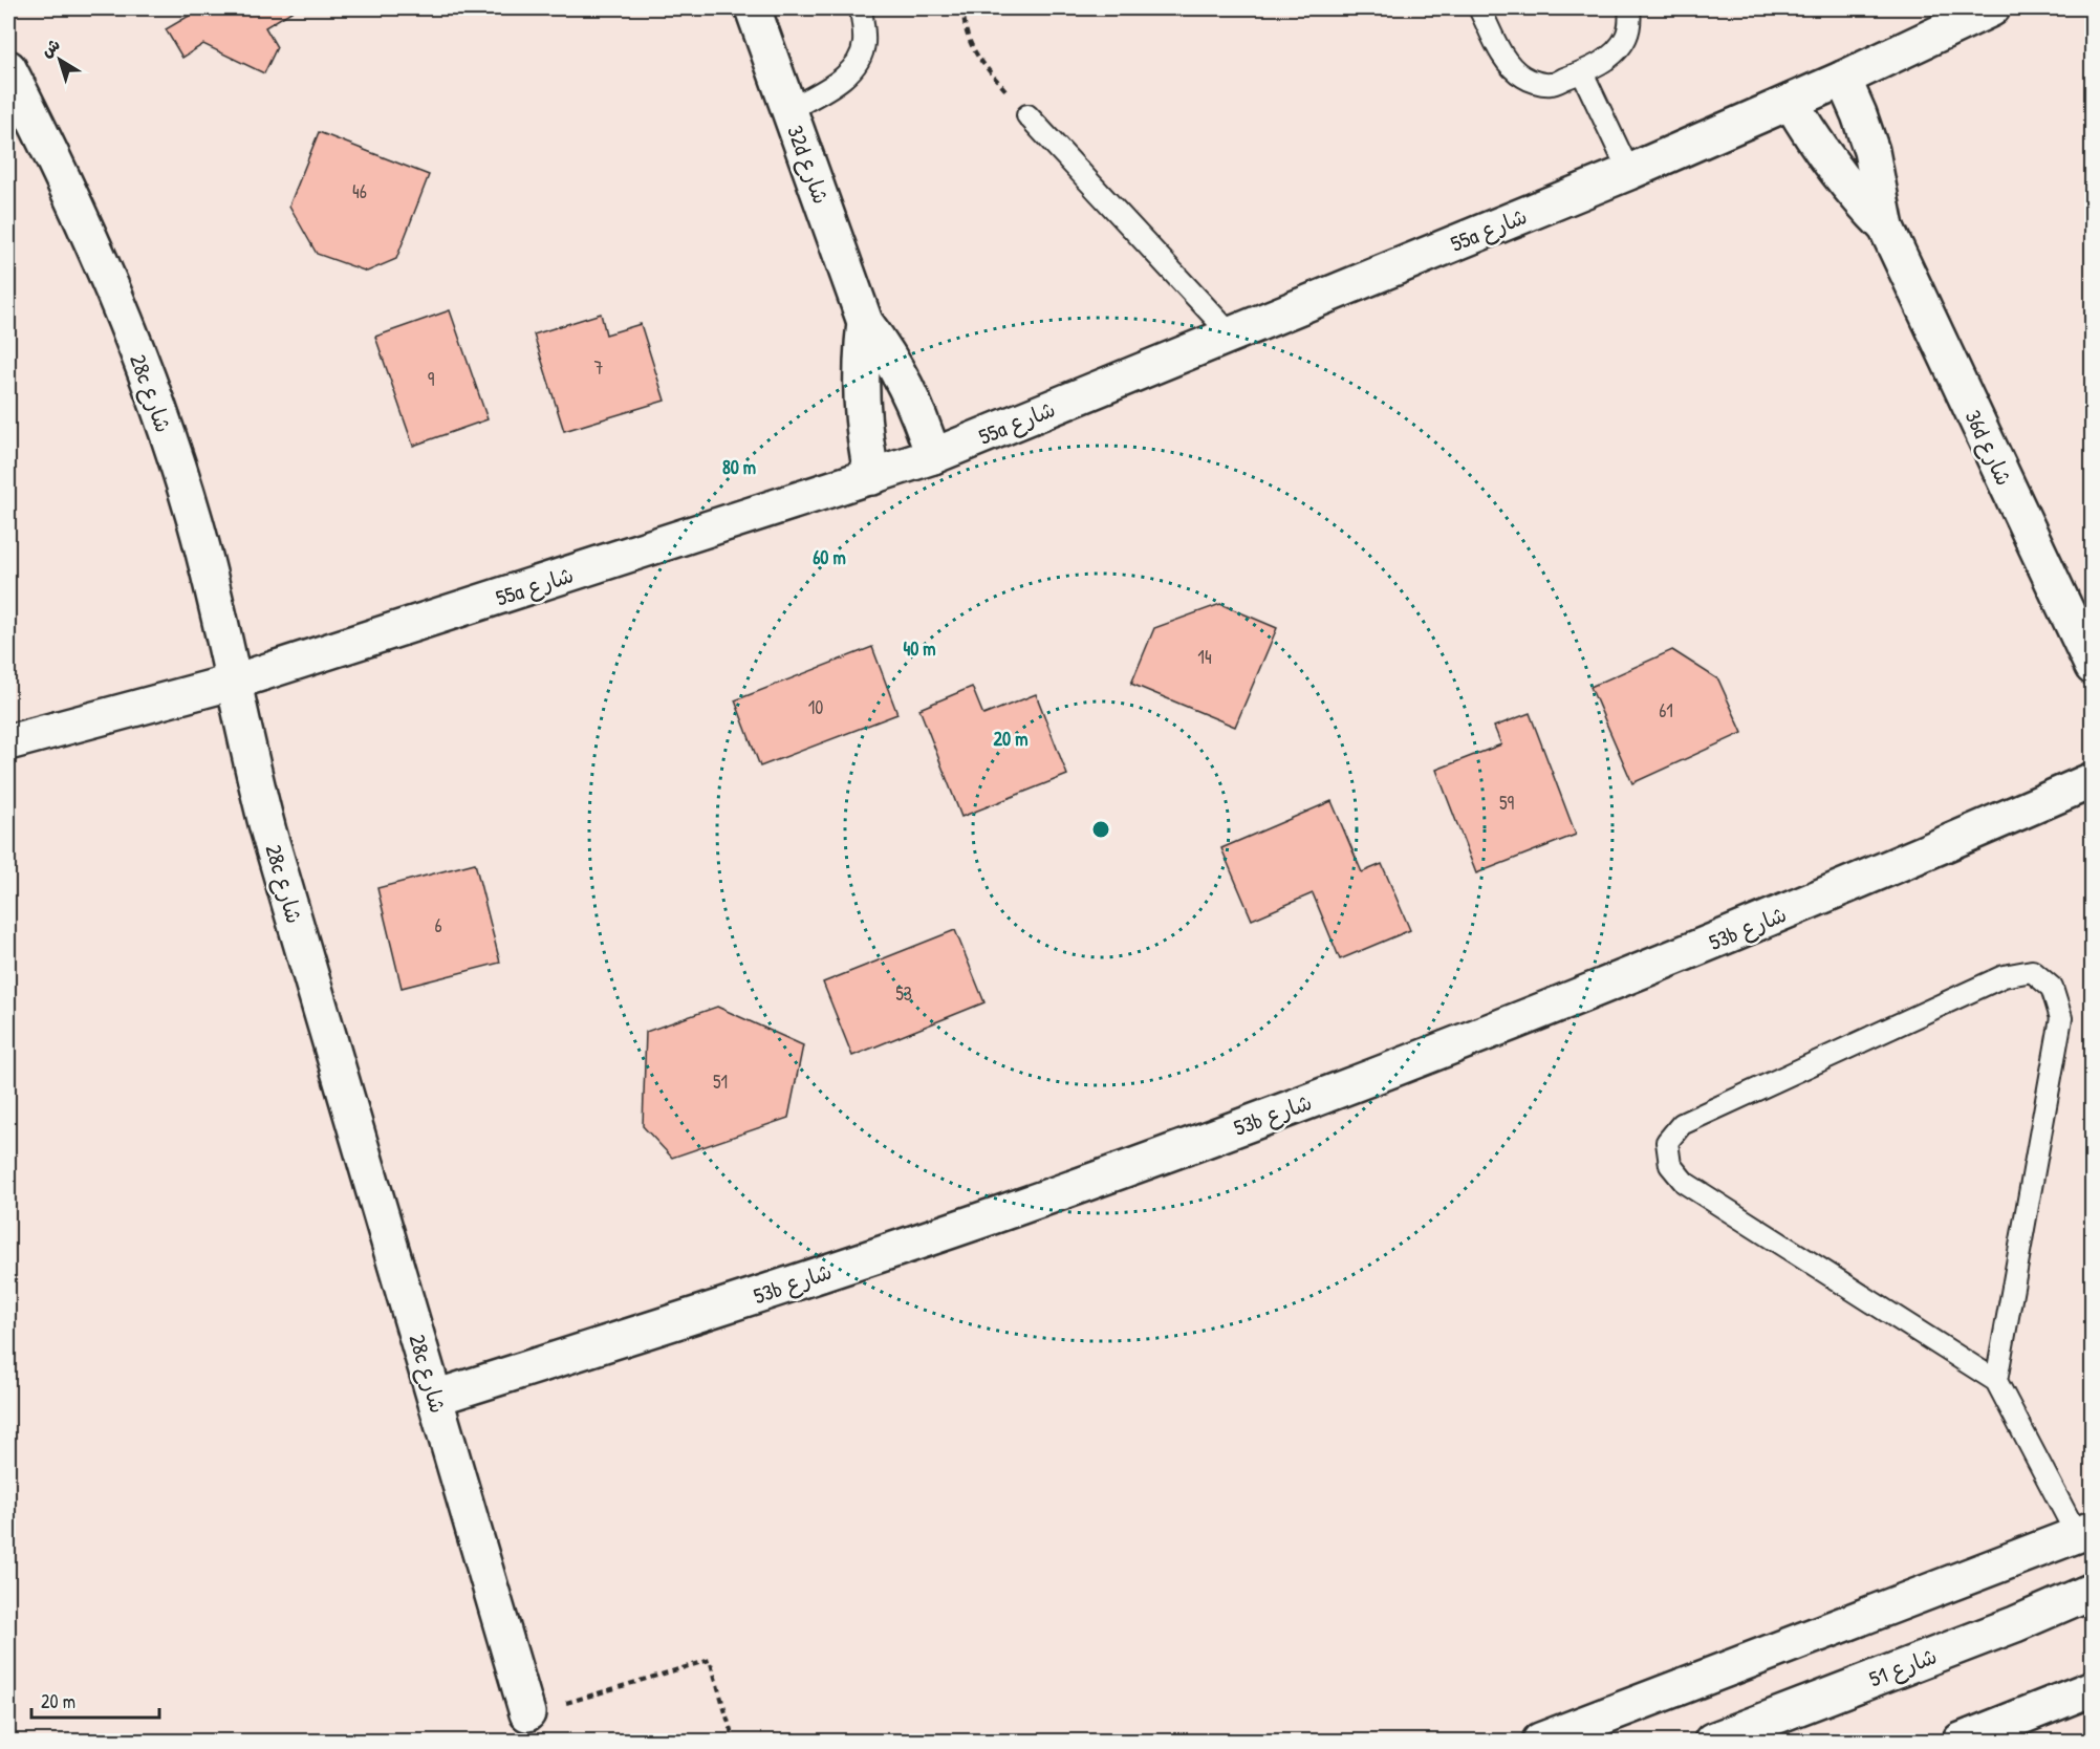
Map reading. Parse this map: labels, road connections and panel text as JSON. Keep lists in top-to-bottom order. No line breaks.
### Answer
{"streets":{"street":["32d شارع","55a شارع","28c شارع","36d شارع","53b شارع","شارع 51"]},"crossings":[["32d شارع","55a شارع"],["55a شارع","28c شارع"],["55a شارع","36d شارع"],["28c شارع","53b شارع"]],"house_numbers":["46","7","9","14","10","61","59","6","53","51"],"scale_bar":"20 m","north":"top left","rings":["80 m","60 m","40 m","20 m"]}
